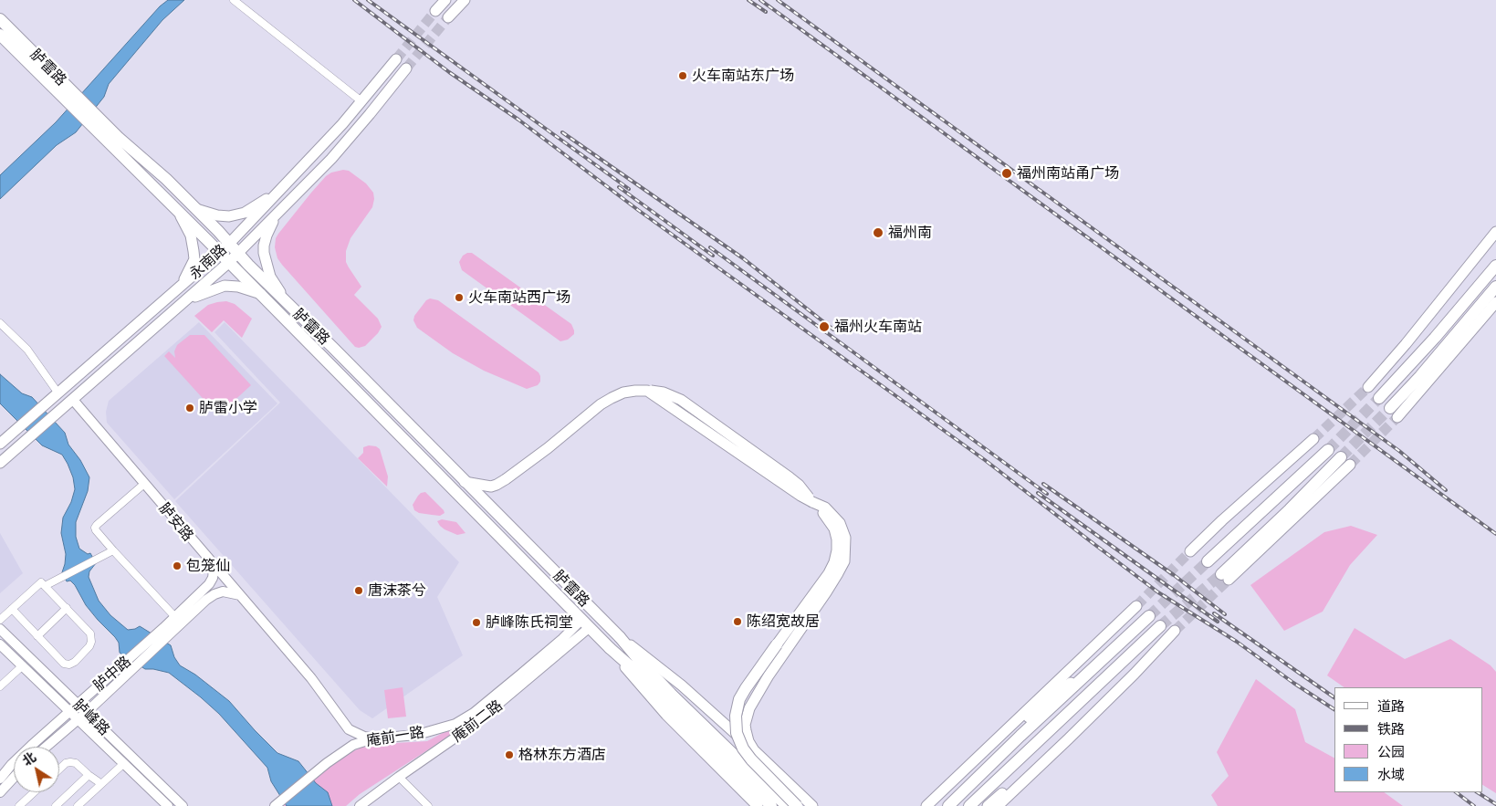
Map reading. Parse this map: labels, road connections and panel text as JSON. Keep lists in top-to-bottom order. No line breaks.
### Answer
{"streets":{"main road":["胪雷路","永南路"],"street":["胪安路","胪中路","胪峰路","庵前二路","庵前一路"]},"crossings":[["胪雷路","永南路"],["胪雷路","庵前二路"],["胪雷路","庵前一路"],["胪安路","胪中路"],["胪中路","胪峰路"],["庵前二路","庵前一路"]],"places":["火车南站东广场","福州南站甬广场","福州南","火车南站西广场","福州火车南站","胪雷小学","包笼仙","唐沫茶兮","陈绍宽故居","胪峰陈氏祠堂","格林东方酒店"],"legend":["道路","铁路","公园","水域"],"north":"top left"}
